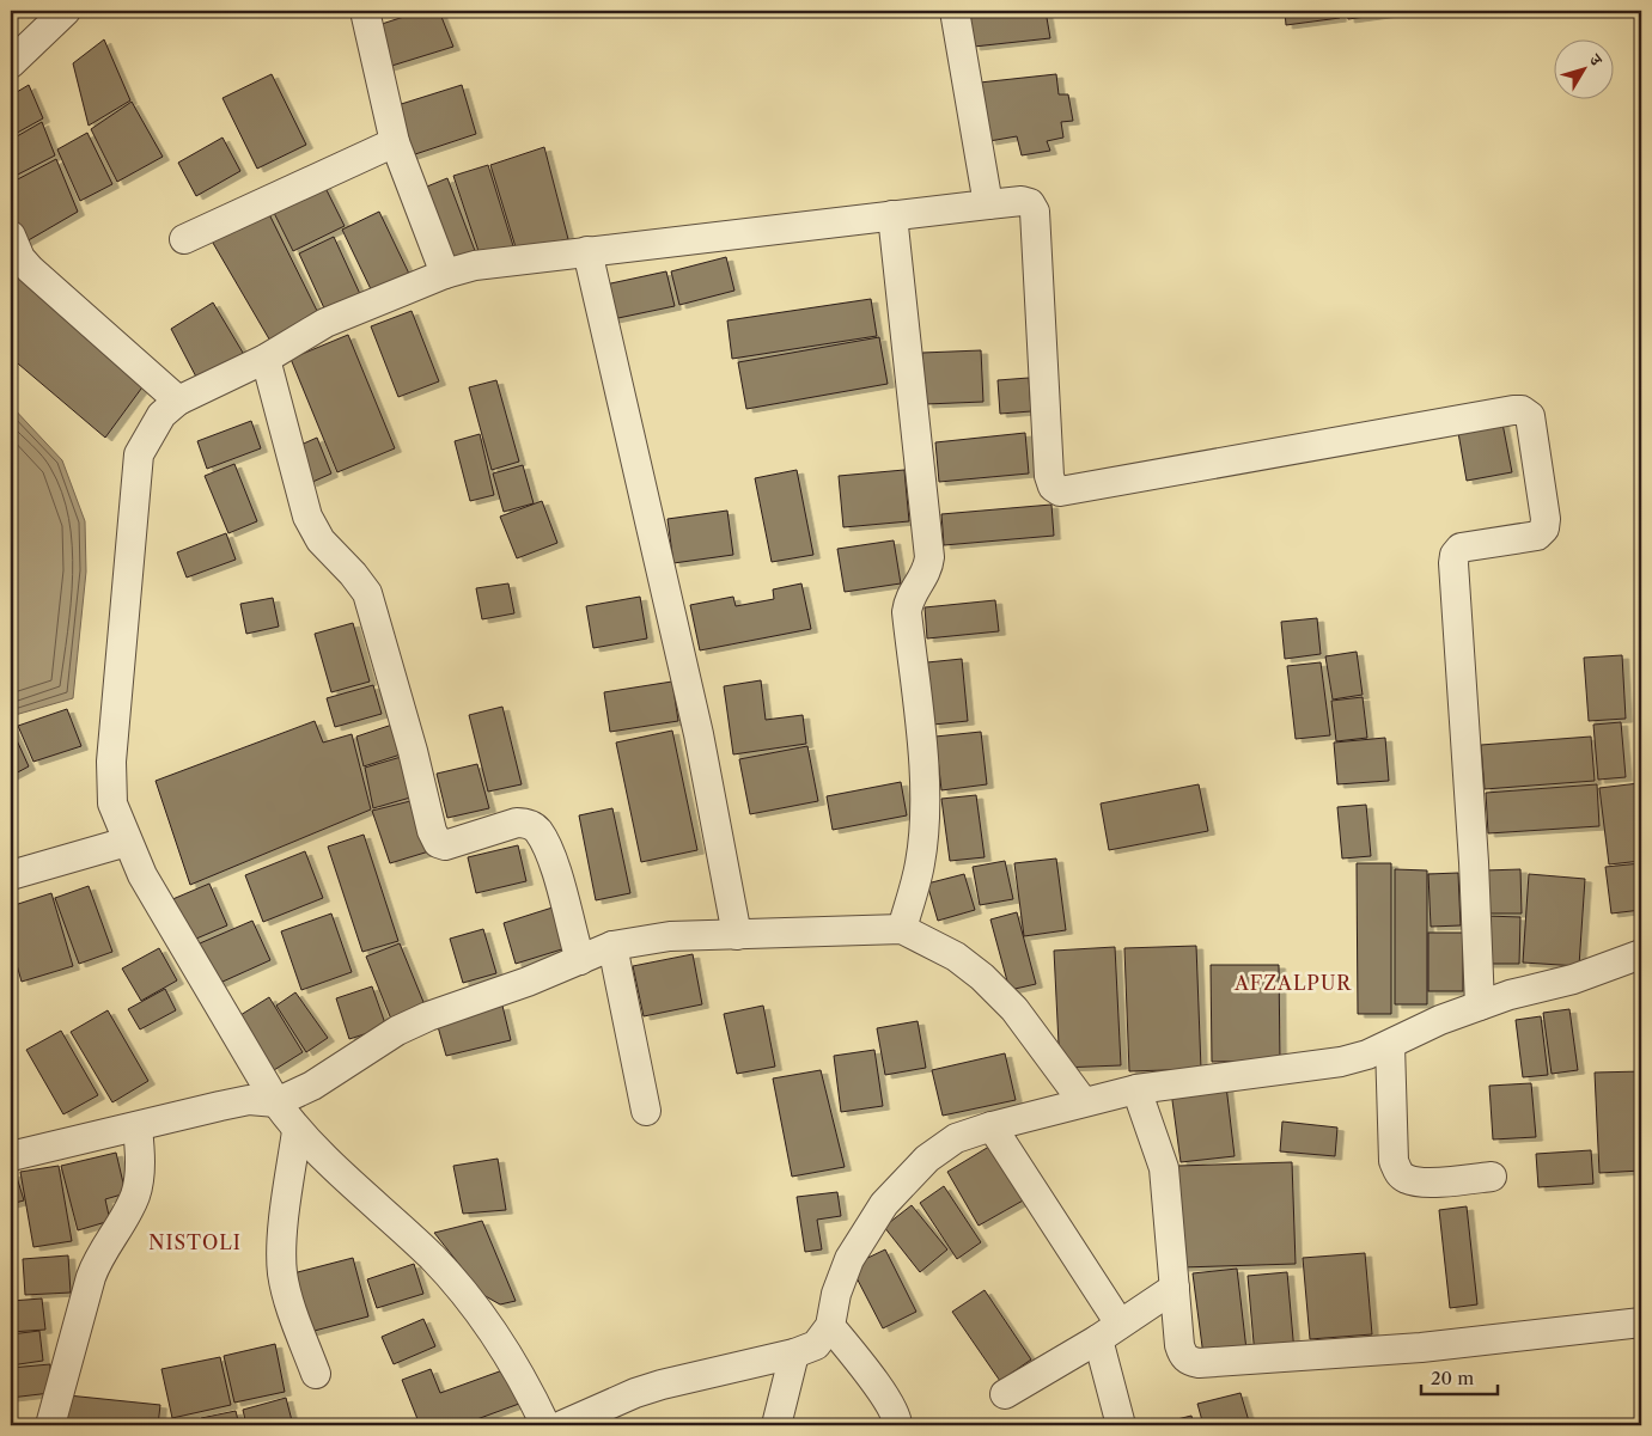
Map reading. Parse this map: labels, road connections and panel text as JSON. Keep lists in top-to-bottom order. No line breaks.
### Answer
{"districts":["AFZALPUR","NISTOLI"],"scale_bar":"20 m","north":"top right"}
